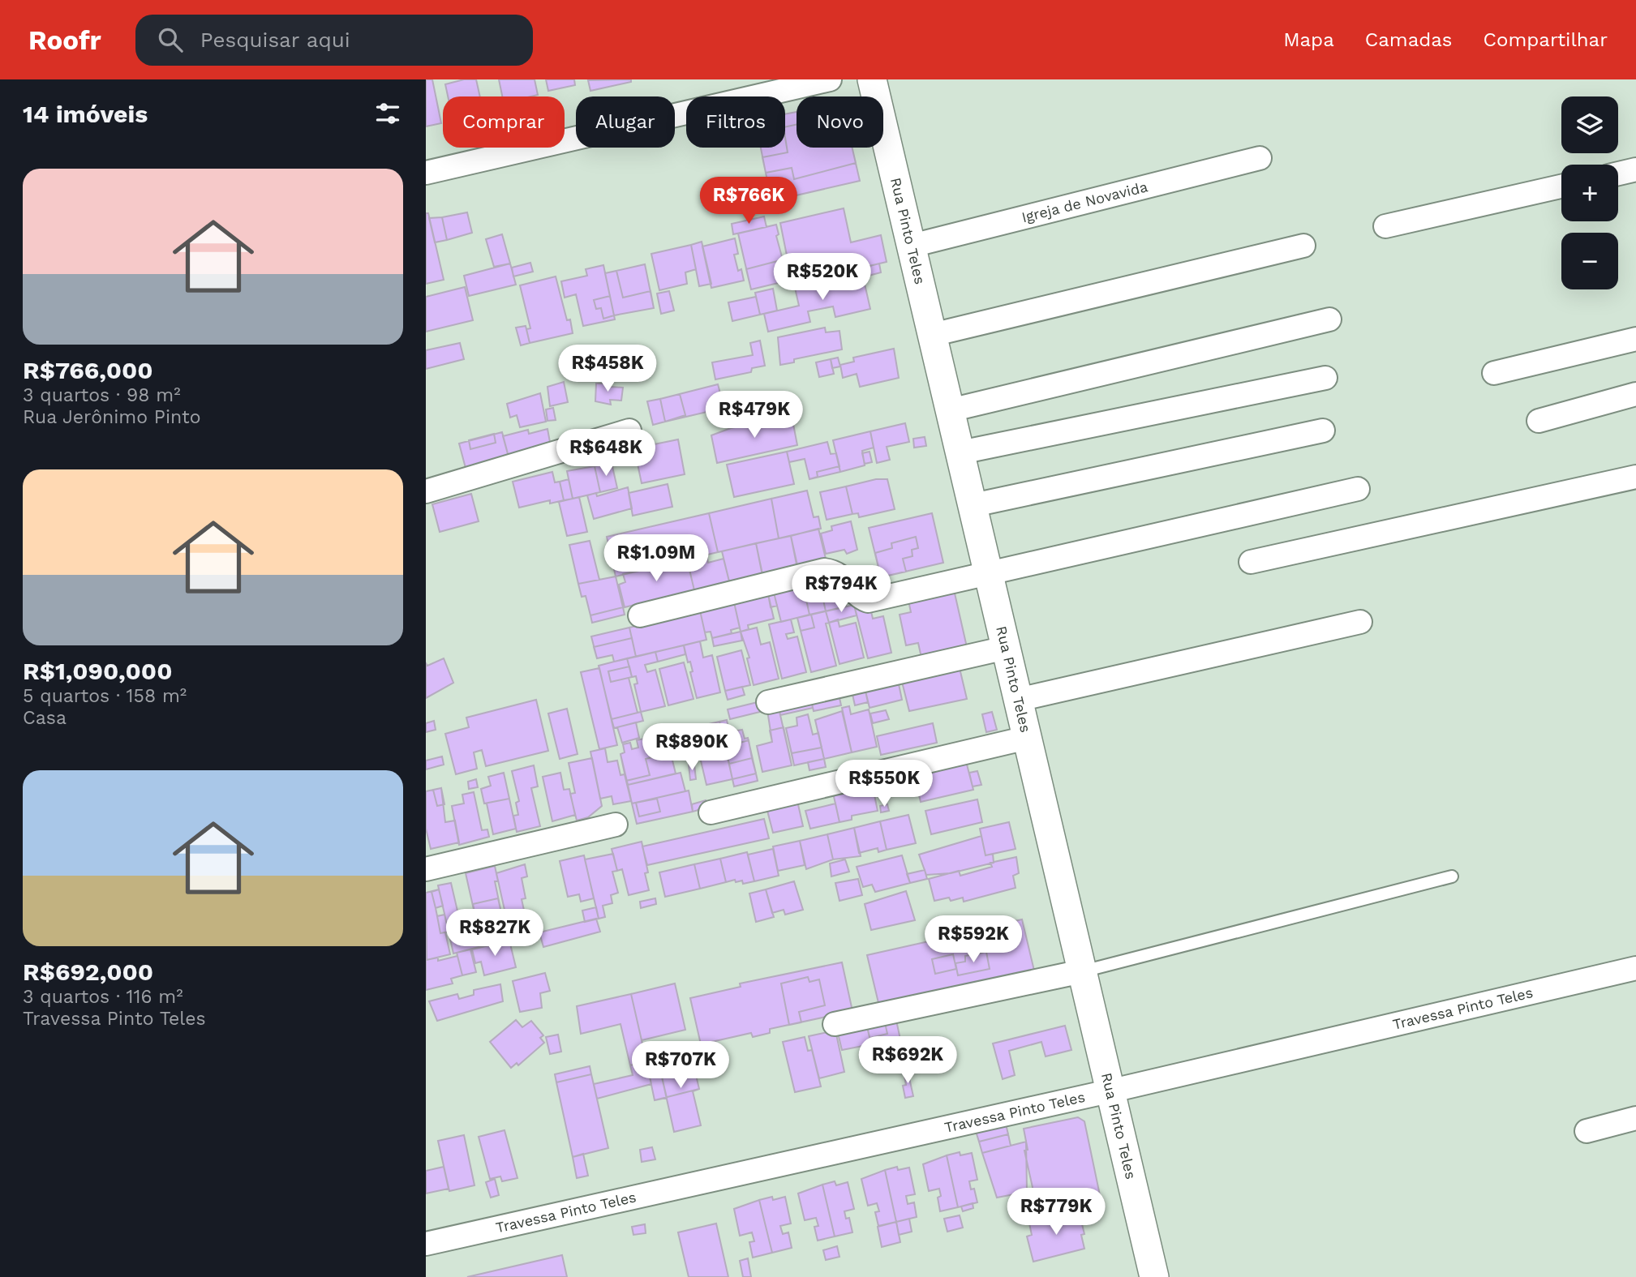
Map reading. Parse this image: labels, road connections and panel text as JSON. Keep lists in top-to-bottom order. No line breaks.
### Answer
{"streets":{"street":["Igreja de Novavida","Rua Pinto Teles","Travessa Pinto Teles"]},"crossings":[["Igreja de Novavida","Rua Pinto Teles"],["Rua Pinto Teles","Travessa Pinto Teles"]],"page":{"header":"Roofr","search":"Pesquisar aqui","nav":["Mapa","Camadas","Compartilhar"],"heading":"14 imóveis","map_buttons":["+","−"],"chip":["Comprar","Alugar","Filtros","Novo"],"list":[{"name":"R$766,000","note":"3 quartos · 98 m² · Rua Jerônimo Pinto"},{"name":"R$1,090,000","note":"5 quartos · 158 m² · Casa"},{"name":"R$692,000","note":"3 quartos · 116 m² · Travessa Pinto Teles"}],"price":["R$766K","R$520K","R$458K","R$479K","R$648K","R$1.09M","R$794K","R$890K","R$550K","R$827K","R$592K","R$692K","R$707K","R$779K"]}}
